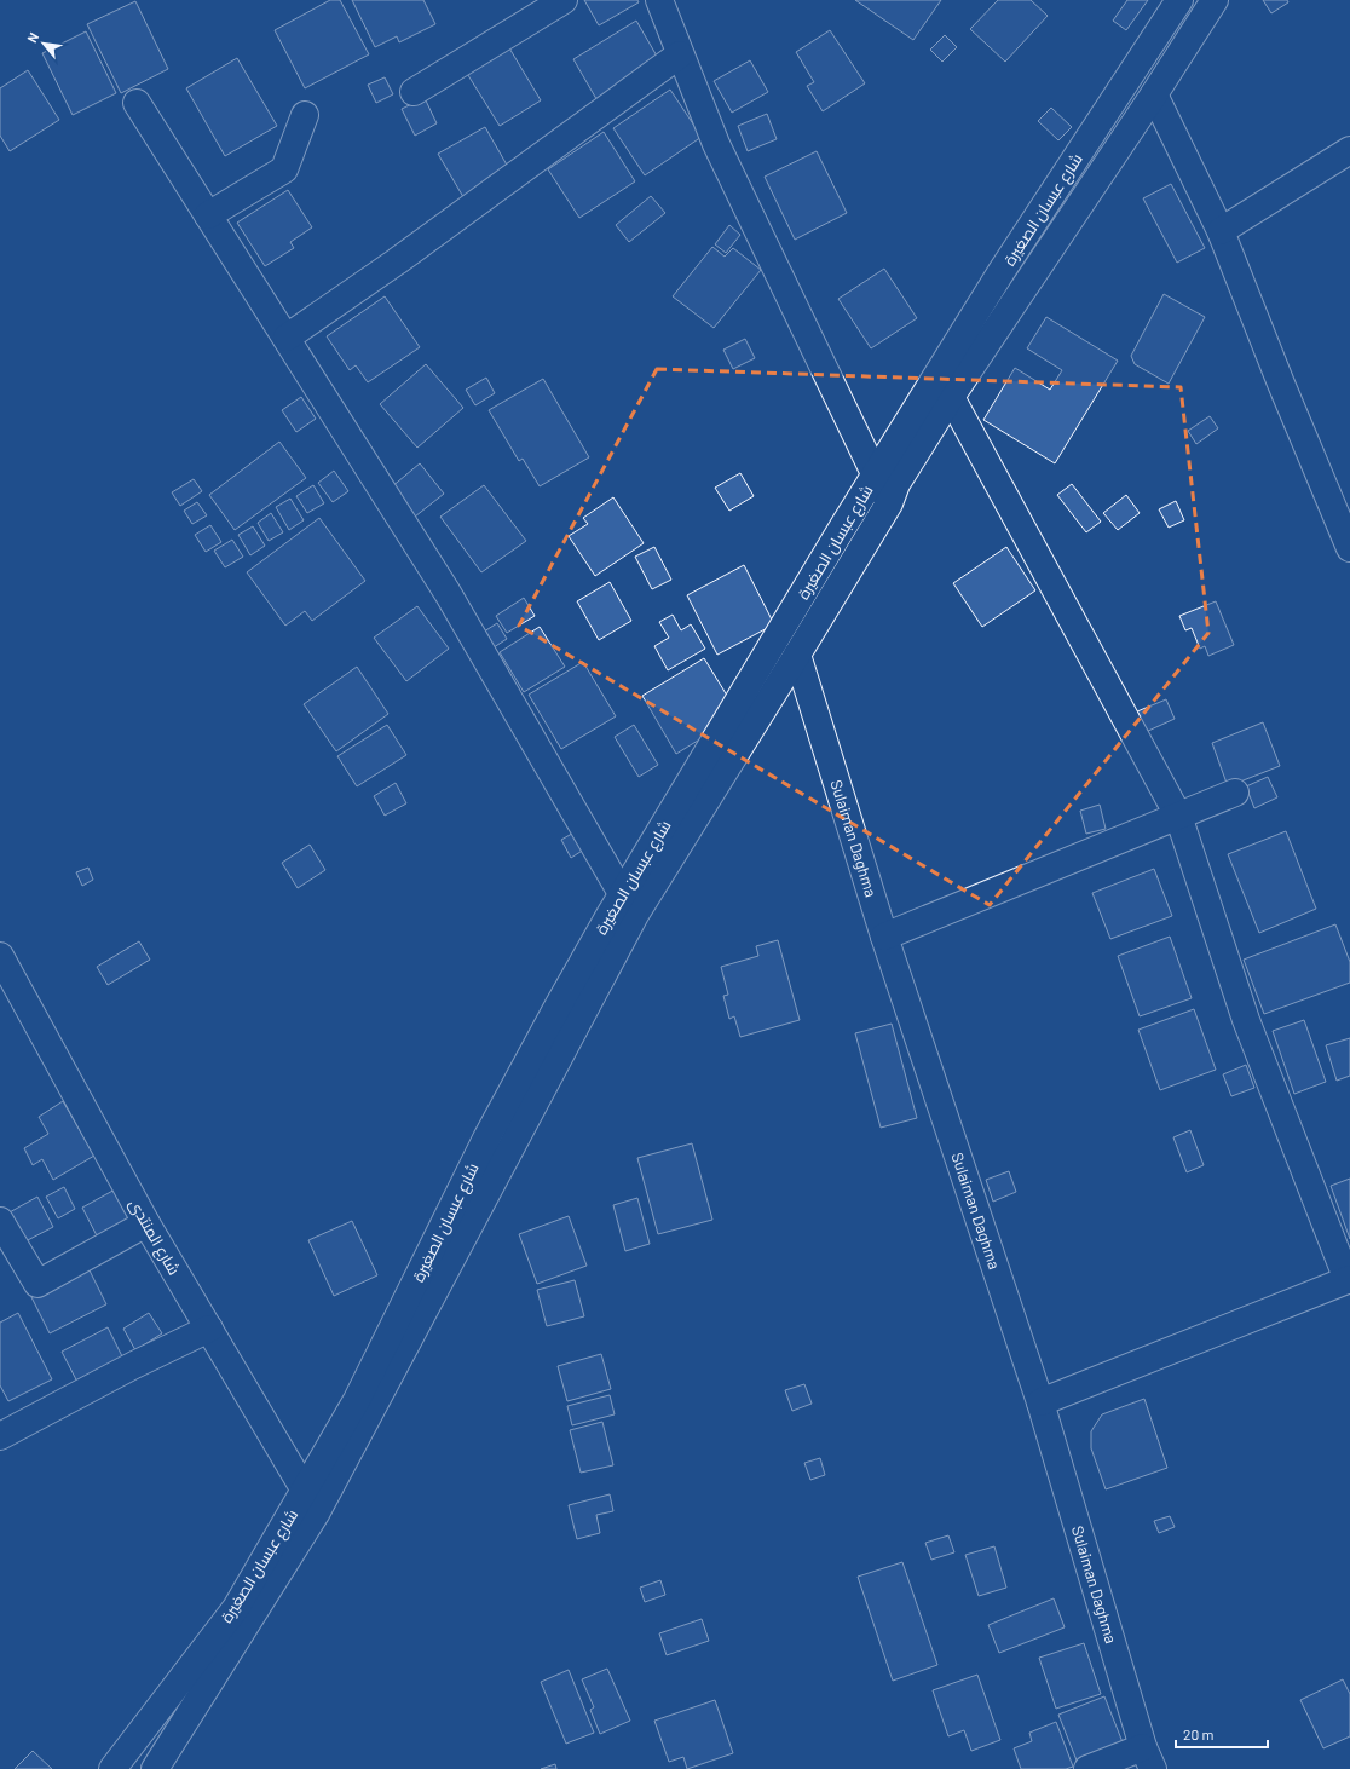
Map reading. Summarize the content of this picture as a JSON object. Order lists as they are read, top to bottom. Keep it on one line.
{"streets":{"street":["شارع عبسان الصغيرة","Sulaiman Daghma","شارع المنتدى"]},"crossings":[["شارع عبسان الصغيرة","Sulaiman Daghma"],["شارع عبسان الصغيرة","شارع المنتدى"]],"scale_bar":"20 m","north":"top left"}
